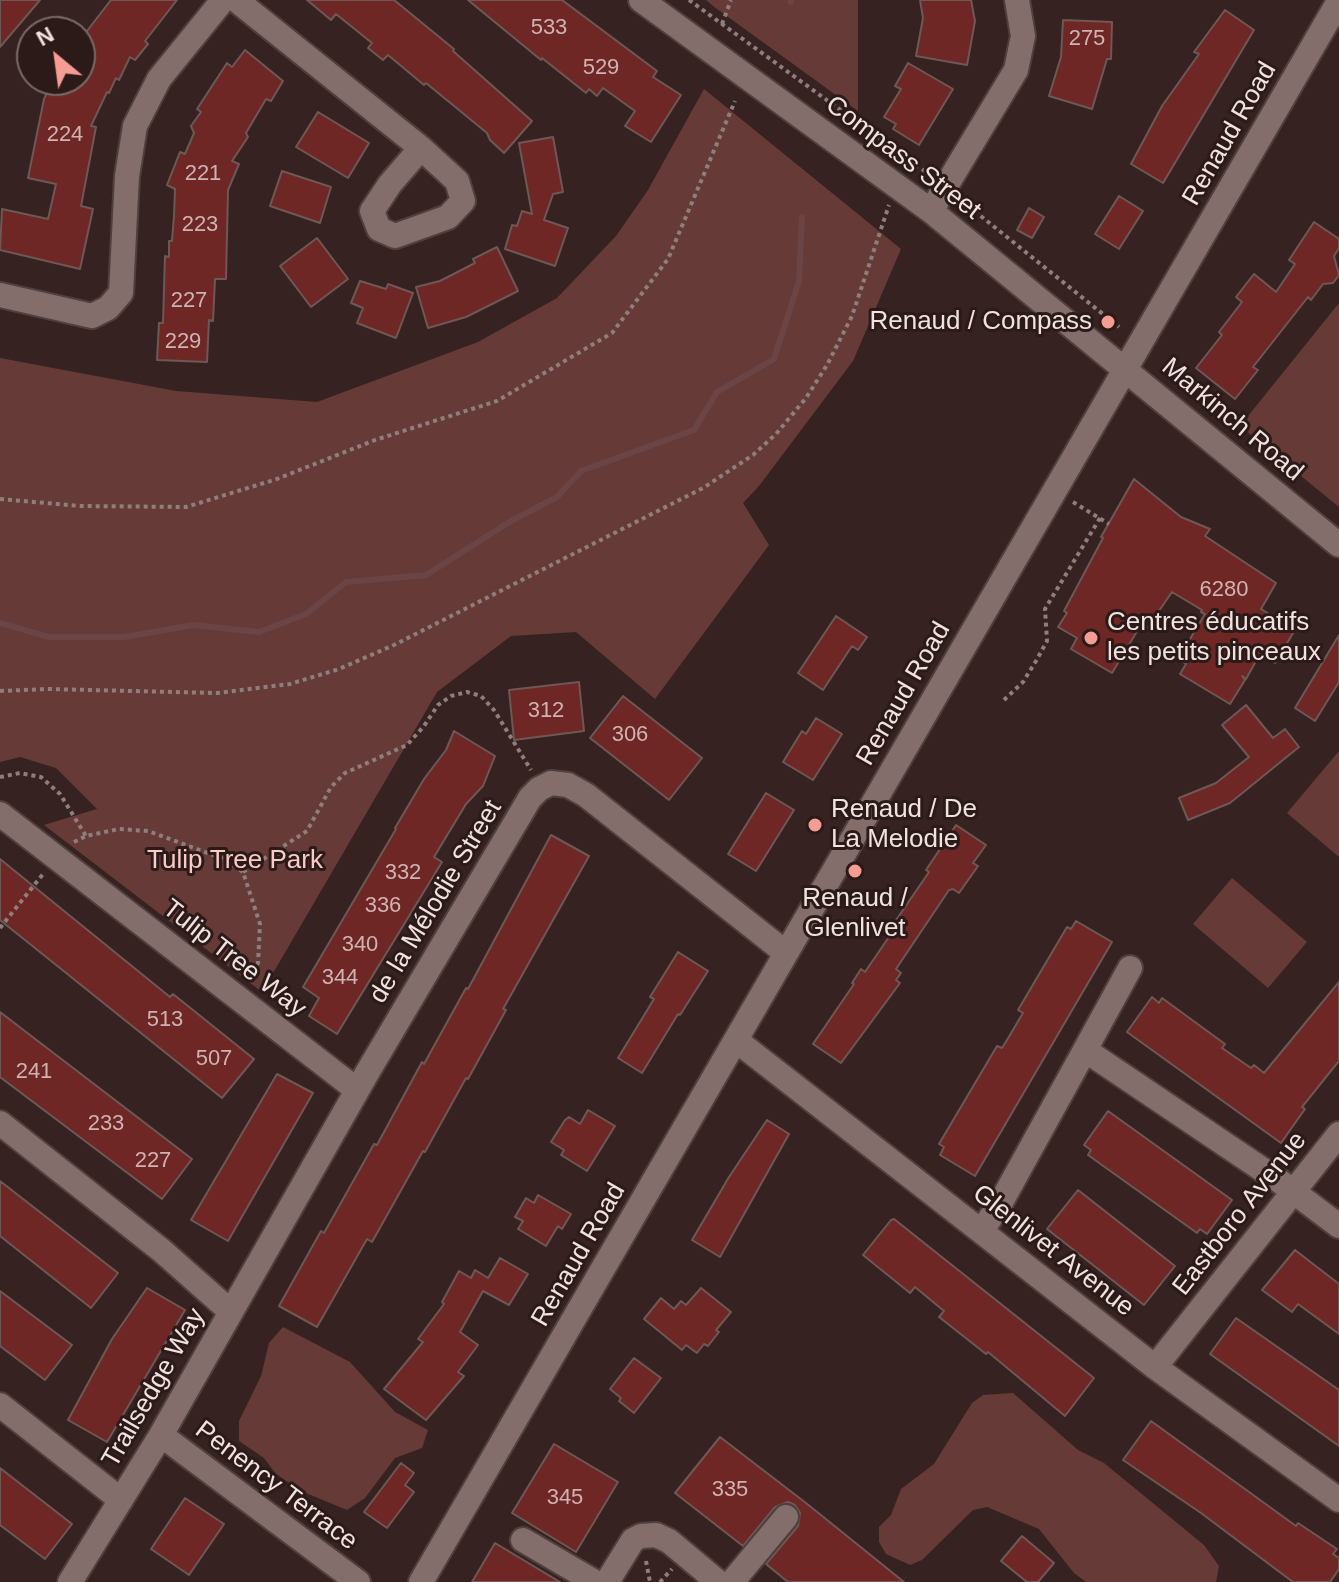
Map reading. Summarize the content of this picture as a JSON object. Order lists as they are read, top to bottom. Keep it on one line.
{"streets":{"street":["Renaud Road","Compass Street","Markinch Road","de la Mélodie Street","Tulip Tree Way","Eastboro Avenue","Glenlivet Avenue","Trailsedge Way","Penency Terrace"]},"crossings":[["Renaud Road","Compass Street"],["Renaud Road","Markinch Road"],["Renaud Road","de la Mélodie Street"],["Renaud Road","Glenlivet Avenue"],["Compass Street","Markinch Road"],["de la Mélodie Street","Tulip Tree Way"],["de la Mélodie Street","Trailsedge Way"],["Eastboro Avenue","Glenlivet Avenue"],["Trailsedge Way","Penency Terrace"]],"parks":["Tulip Tree Park"],"places":["Renaud / Compass","Centres éducatifs les petits pinceaux","Renaud / De La Melodie","Renaud / Glenlivet"],"house_numbers":["533","275","529","224","221","223","227","229","6280","312","306","332","336","340","344","513","507","241","233","227","335","345"],"north":"top left"}
